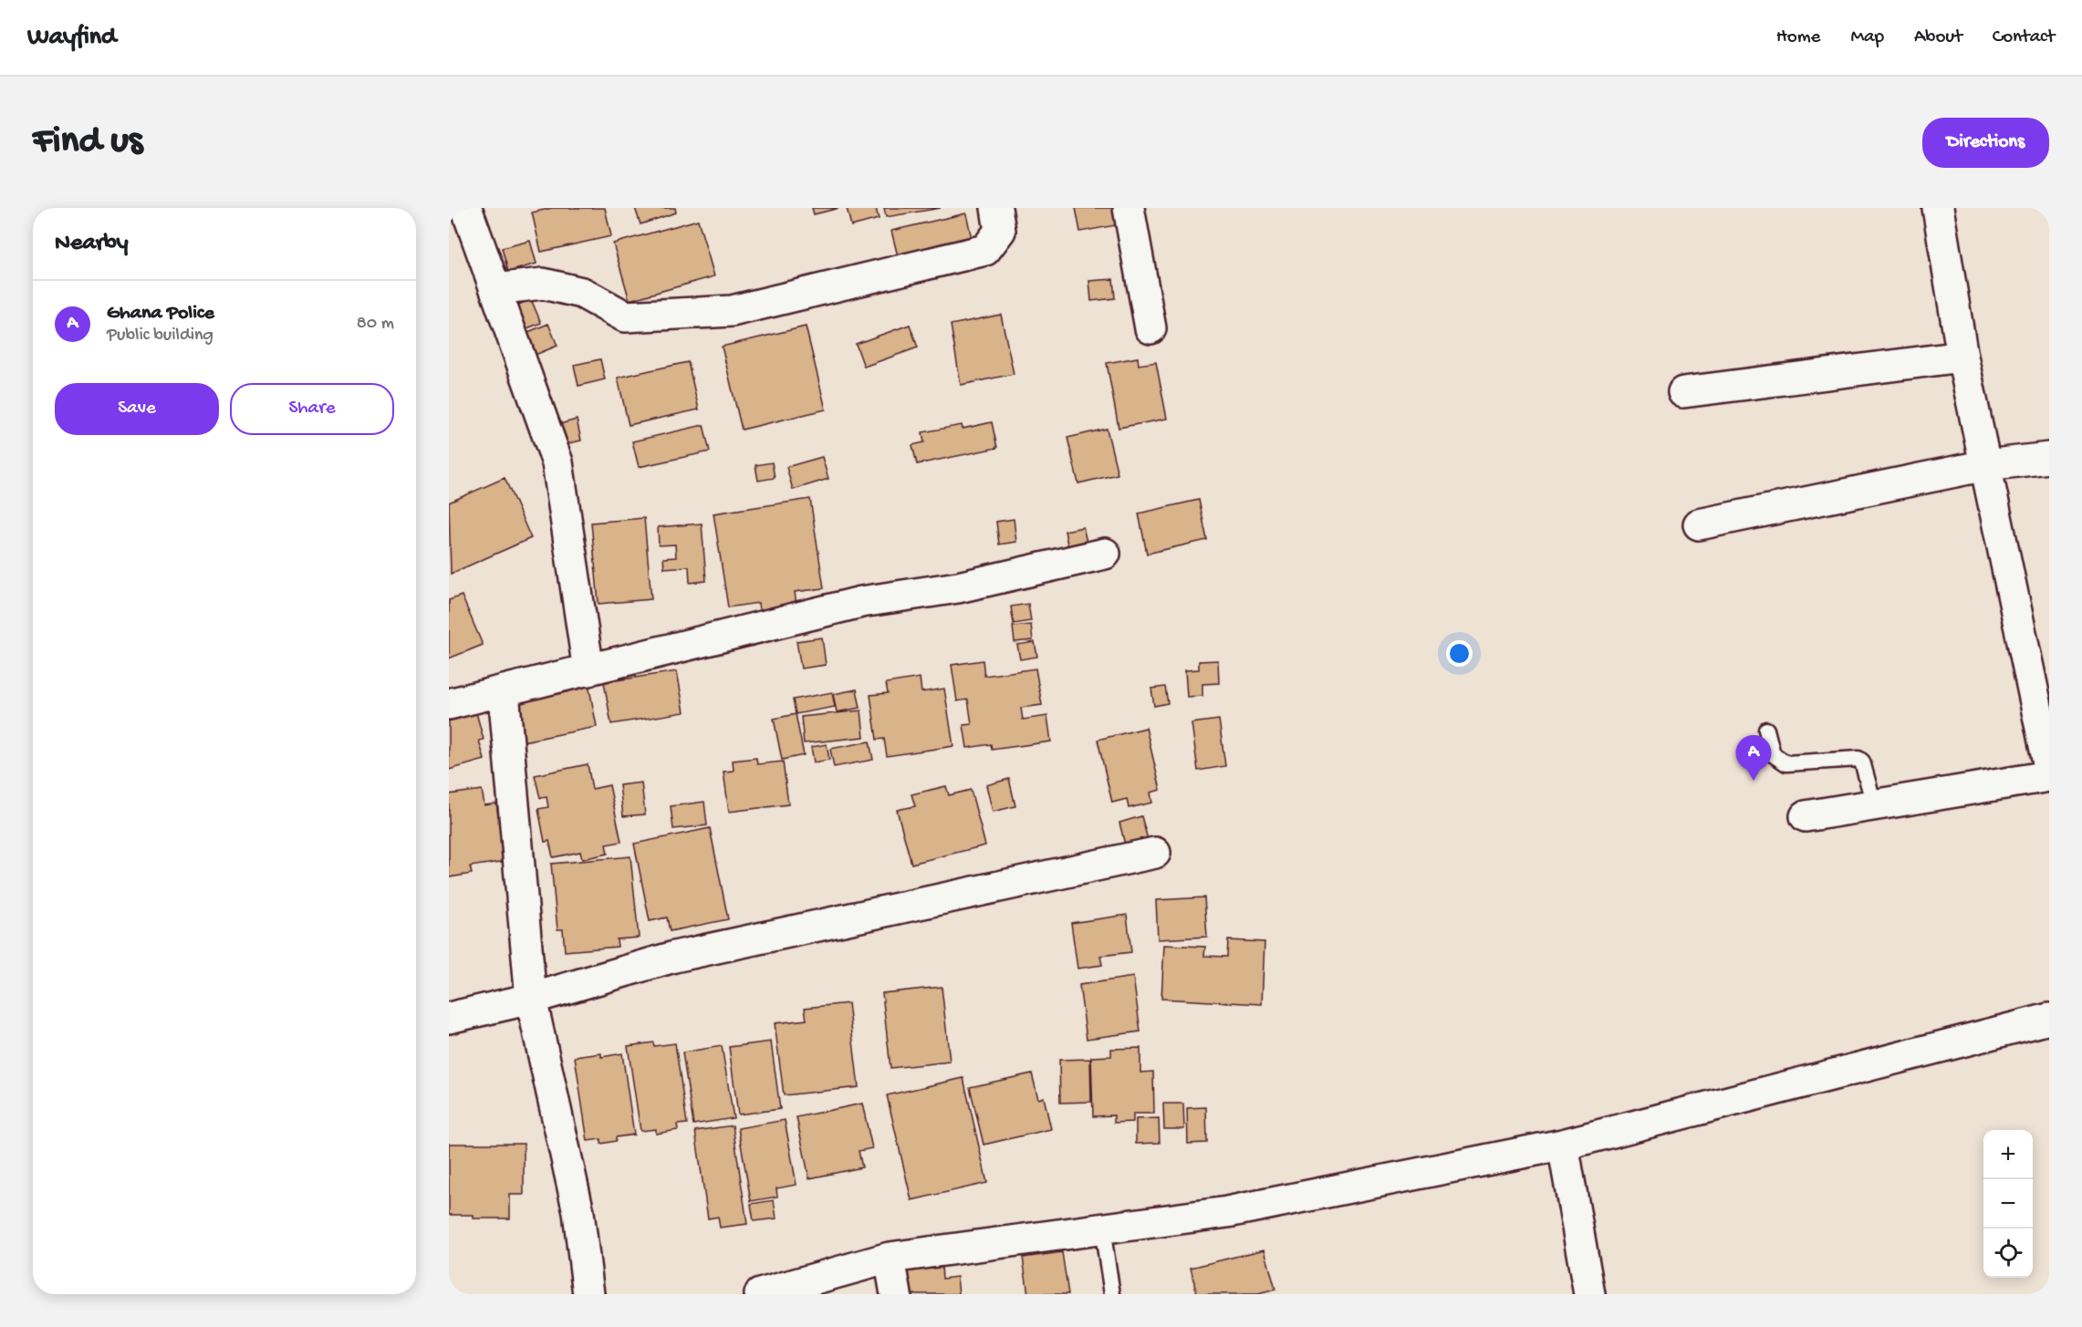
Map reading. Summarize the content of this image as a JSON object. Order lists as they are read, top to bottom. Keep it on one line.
{"page":{"header":"Wayfind","nav":["Home","Map","About","Contact"],"buttons":["Directions",["Save","Share"]],"title":"Find us","heading":"Nearby","list":[{"mark":"A","name":"Ghana Police","note":"Public building","value":"80 m"}],"pins":"A","map_buttons":["+","−"]}}
